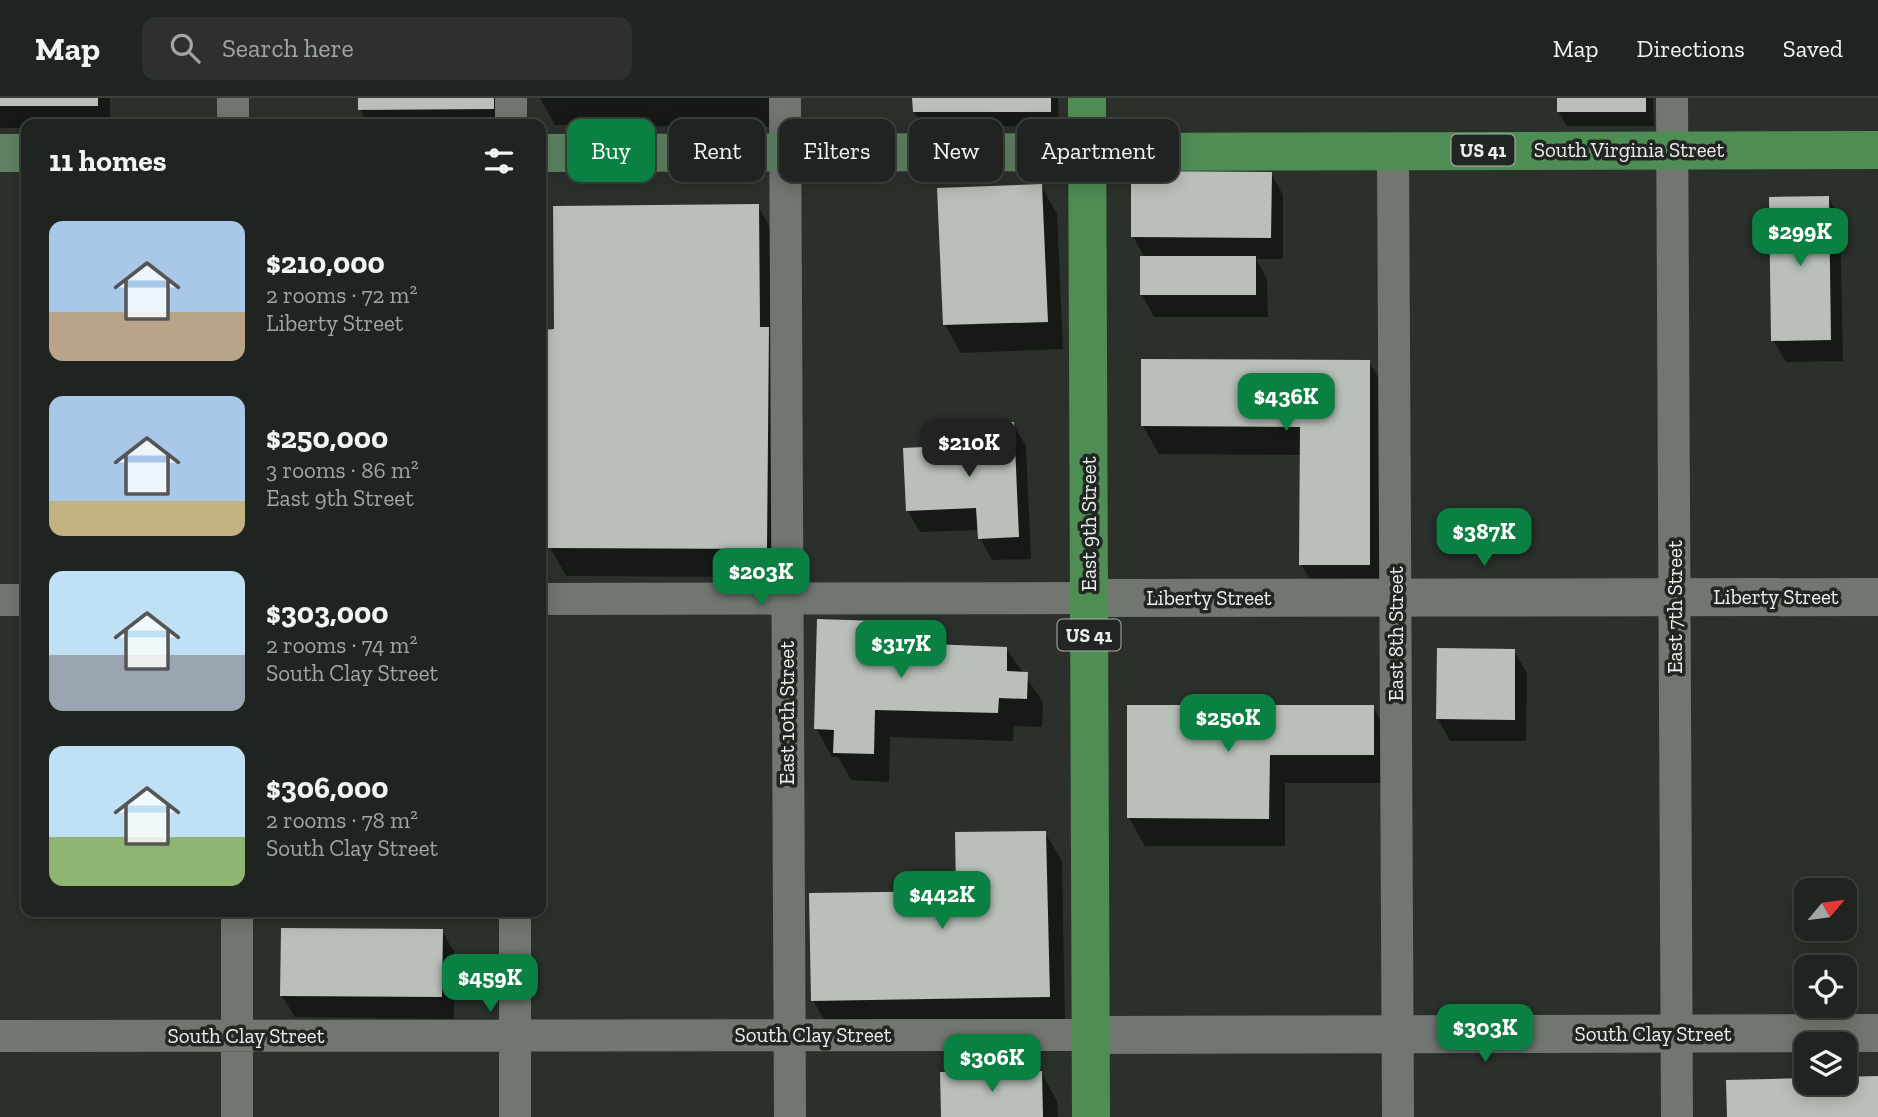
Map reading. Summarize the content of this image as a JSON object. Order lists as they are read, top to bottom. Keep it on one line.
{"streets":{"main road":["US 41","South Virginia Street","East 9th Street"],"street":["Liberty Street","East 7th Street","East 8th Street","East 10th Street","South Clay Street"]},"crossings":[["South Virginia Street","East 7th Street"],["South Virginia Street","East 8th Street"],["East 9th Street","Liberty Street"],["East 9th Street","South Clay Street"],["Liberty Street","East 7th Street"],["Liberty Street","East 8th Street"],["Liberty Street","East 10th Street"],["East 7th Street","South Clay Street"],["East 8th Street","South Clay Street"],["East 10th Street","South Clay Street"]],"north":"top right","page":{"header":"Map","search":"Search here","nav":["Map","Directions","Saved"],"chip":["Buy","Rent","Filters","New","Apartment"],"heading":"11 homes","list":[{"name":"$210,000","note":"2 rooms · 72 m² · Liberty Street"},{"name":"$250,000","note":"3 rooms · 86 m² · East 9th Street"},{"name":"$303,000","note":"2 rooms · 74 m² · South Clay Street"},{"name":"$306,000","note":"2 rooms · 78 m² · South Clay Street"}],"price":["$299K","$436K","$210K","$387K","$203K","$317K","$250K","$442K","$459K","$303K","$306K"]}}
